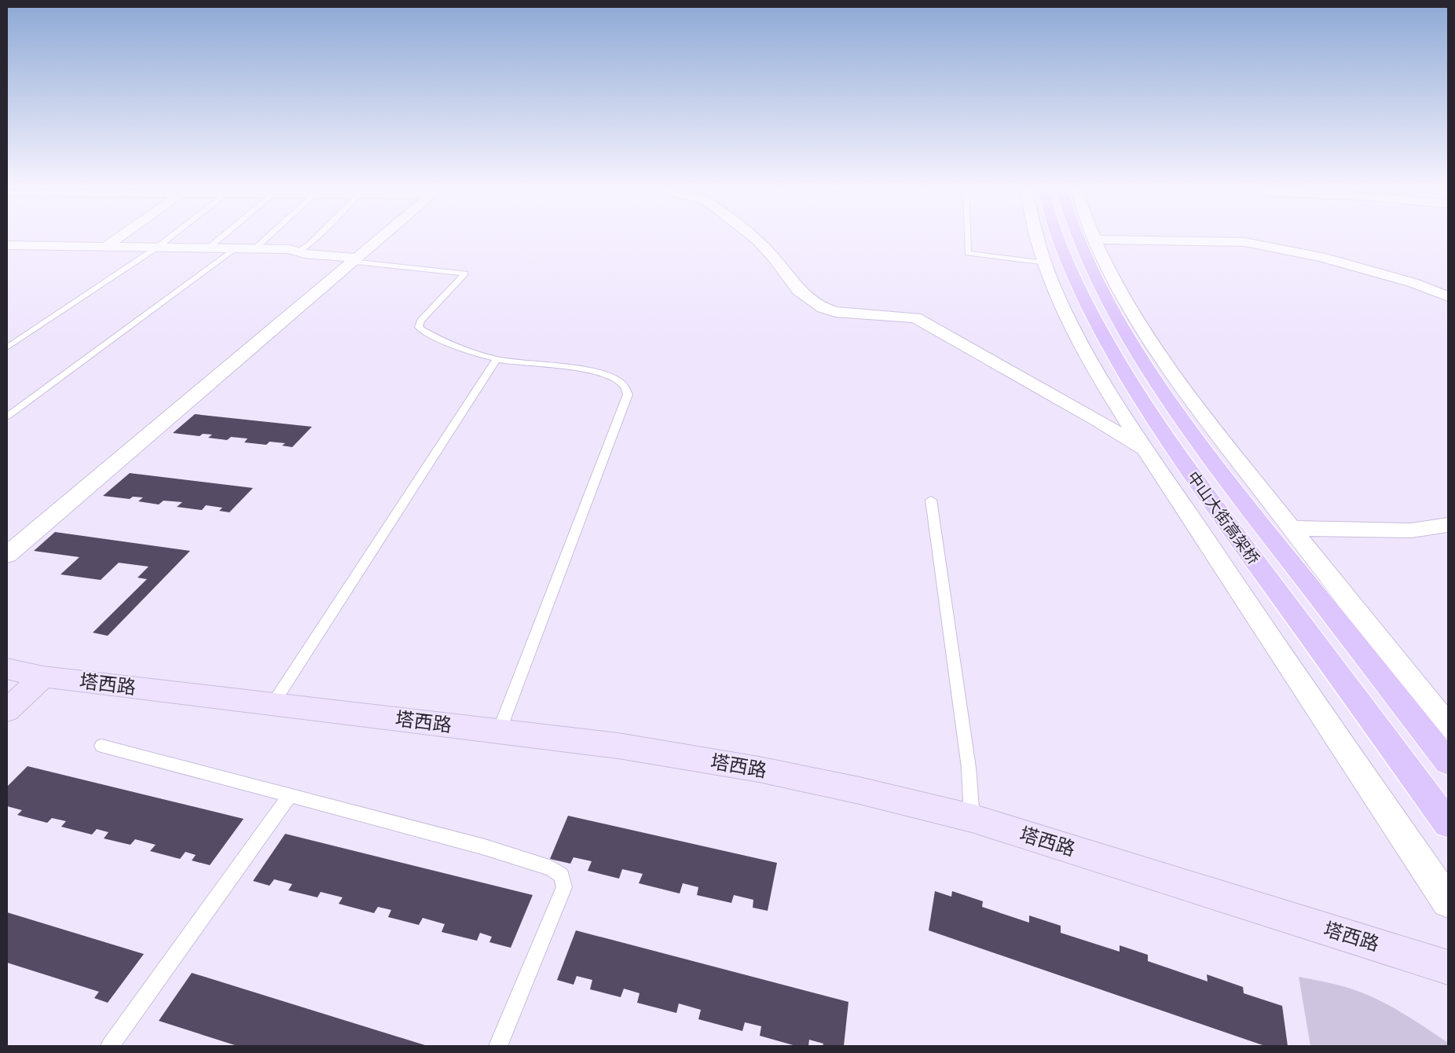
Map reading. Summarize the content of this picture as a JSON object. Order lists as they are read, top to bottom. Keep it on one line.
{"streets":{"main road":["中山大街高架桥"],"street":["塔西路"]}}
